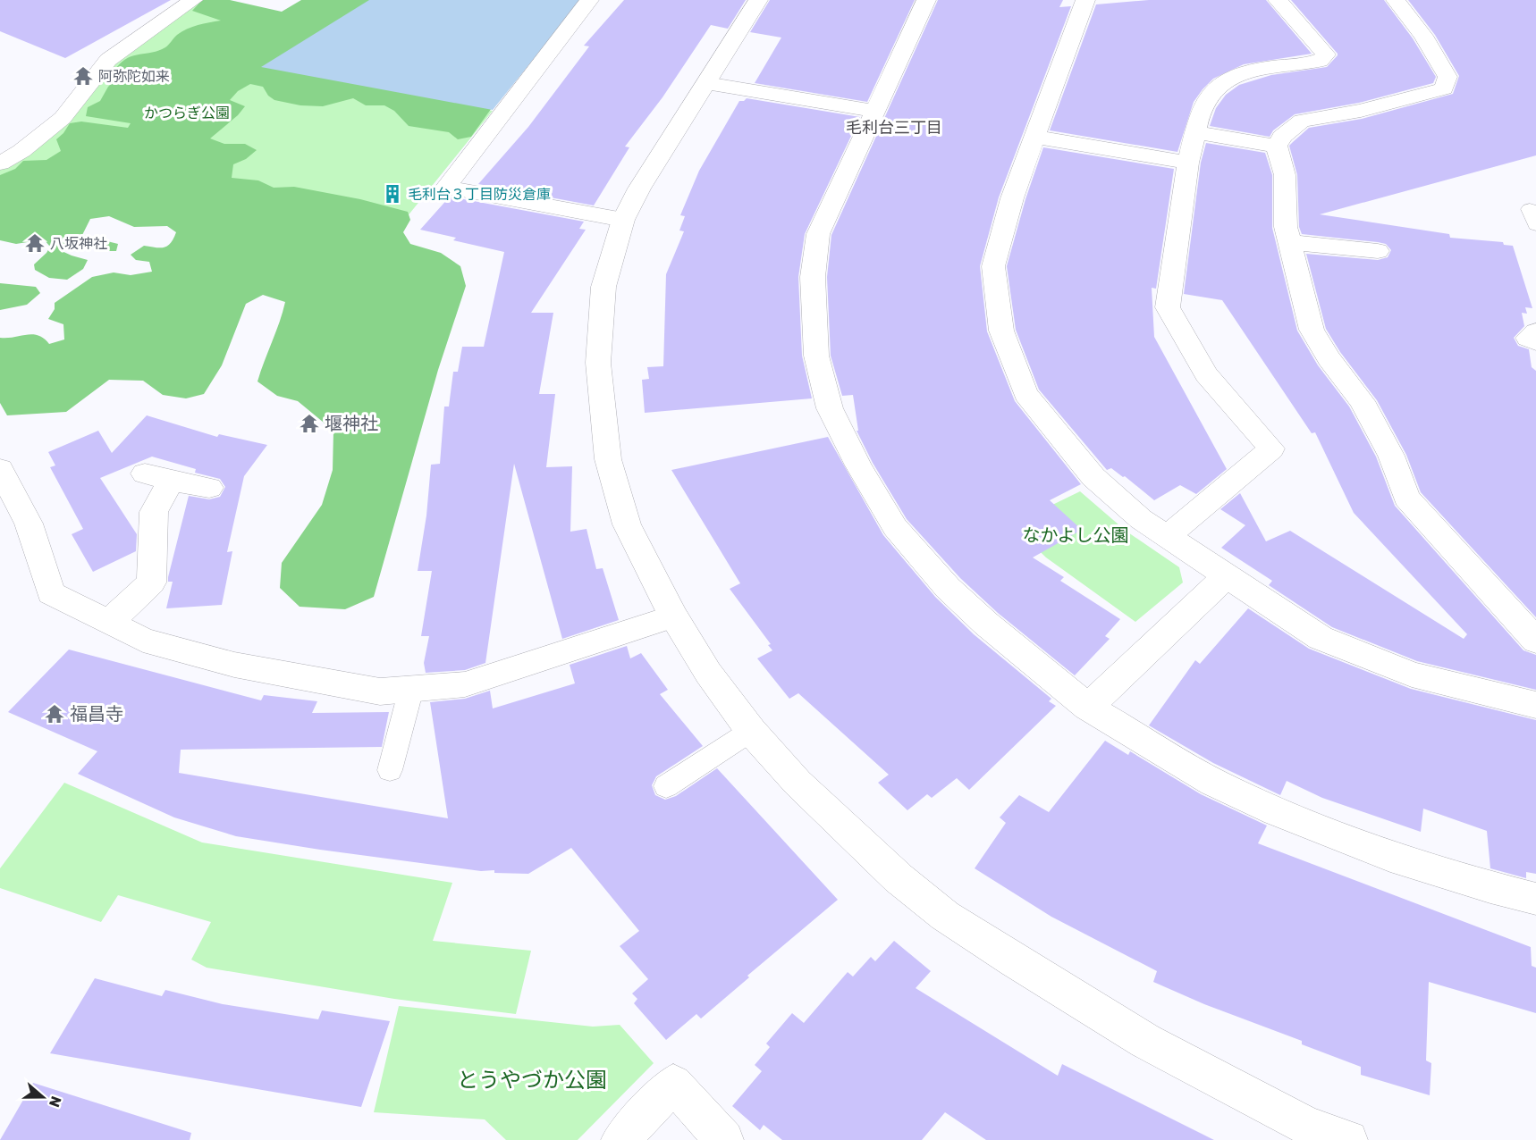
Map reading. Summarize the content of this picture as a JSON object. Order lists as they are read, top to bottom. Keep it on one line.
{"districts":["毛利台三丁目"],"parks":["かつらぎ公園","なかよし公園","とうやづか公園"],"places":{"temple":["阿弥陀如来","八坂神社","堰神社","福昌寺"],"building":["毛利台３丁目防災倉庫"]},"north":"right"}
